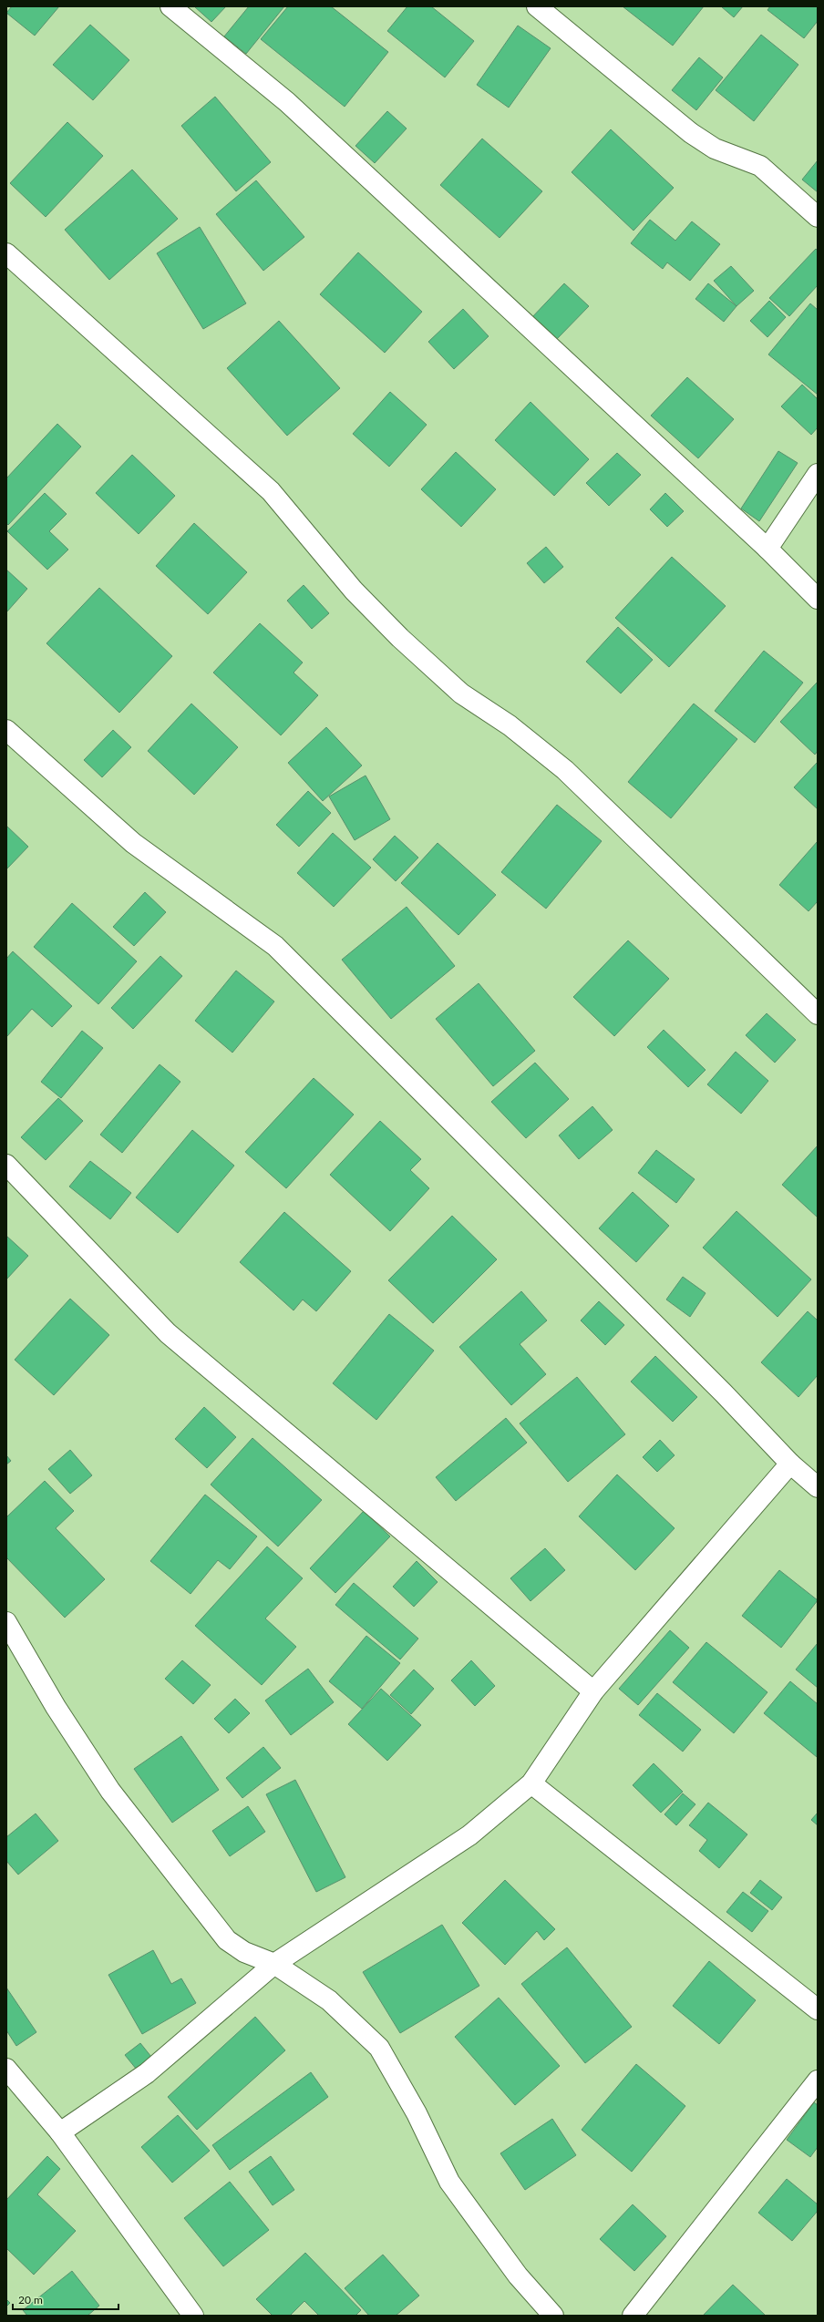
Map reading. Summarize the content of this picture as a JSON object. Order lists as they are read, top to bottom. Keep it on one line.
{"scale_bar":"20 m"}
